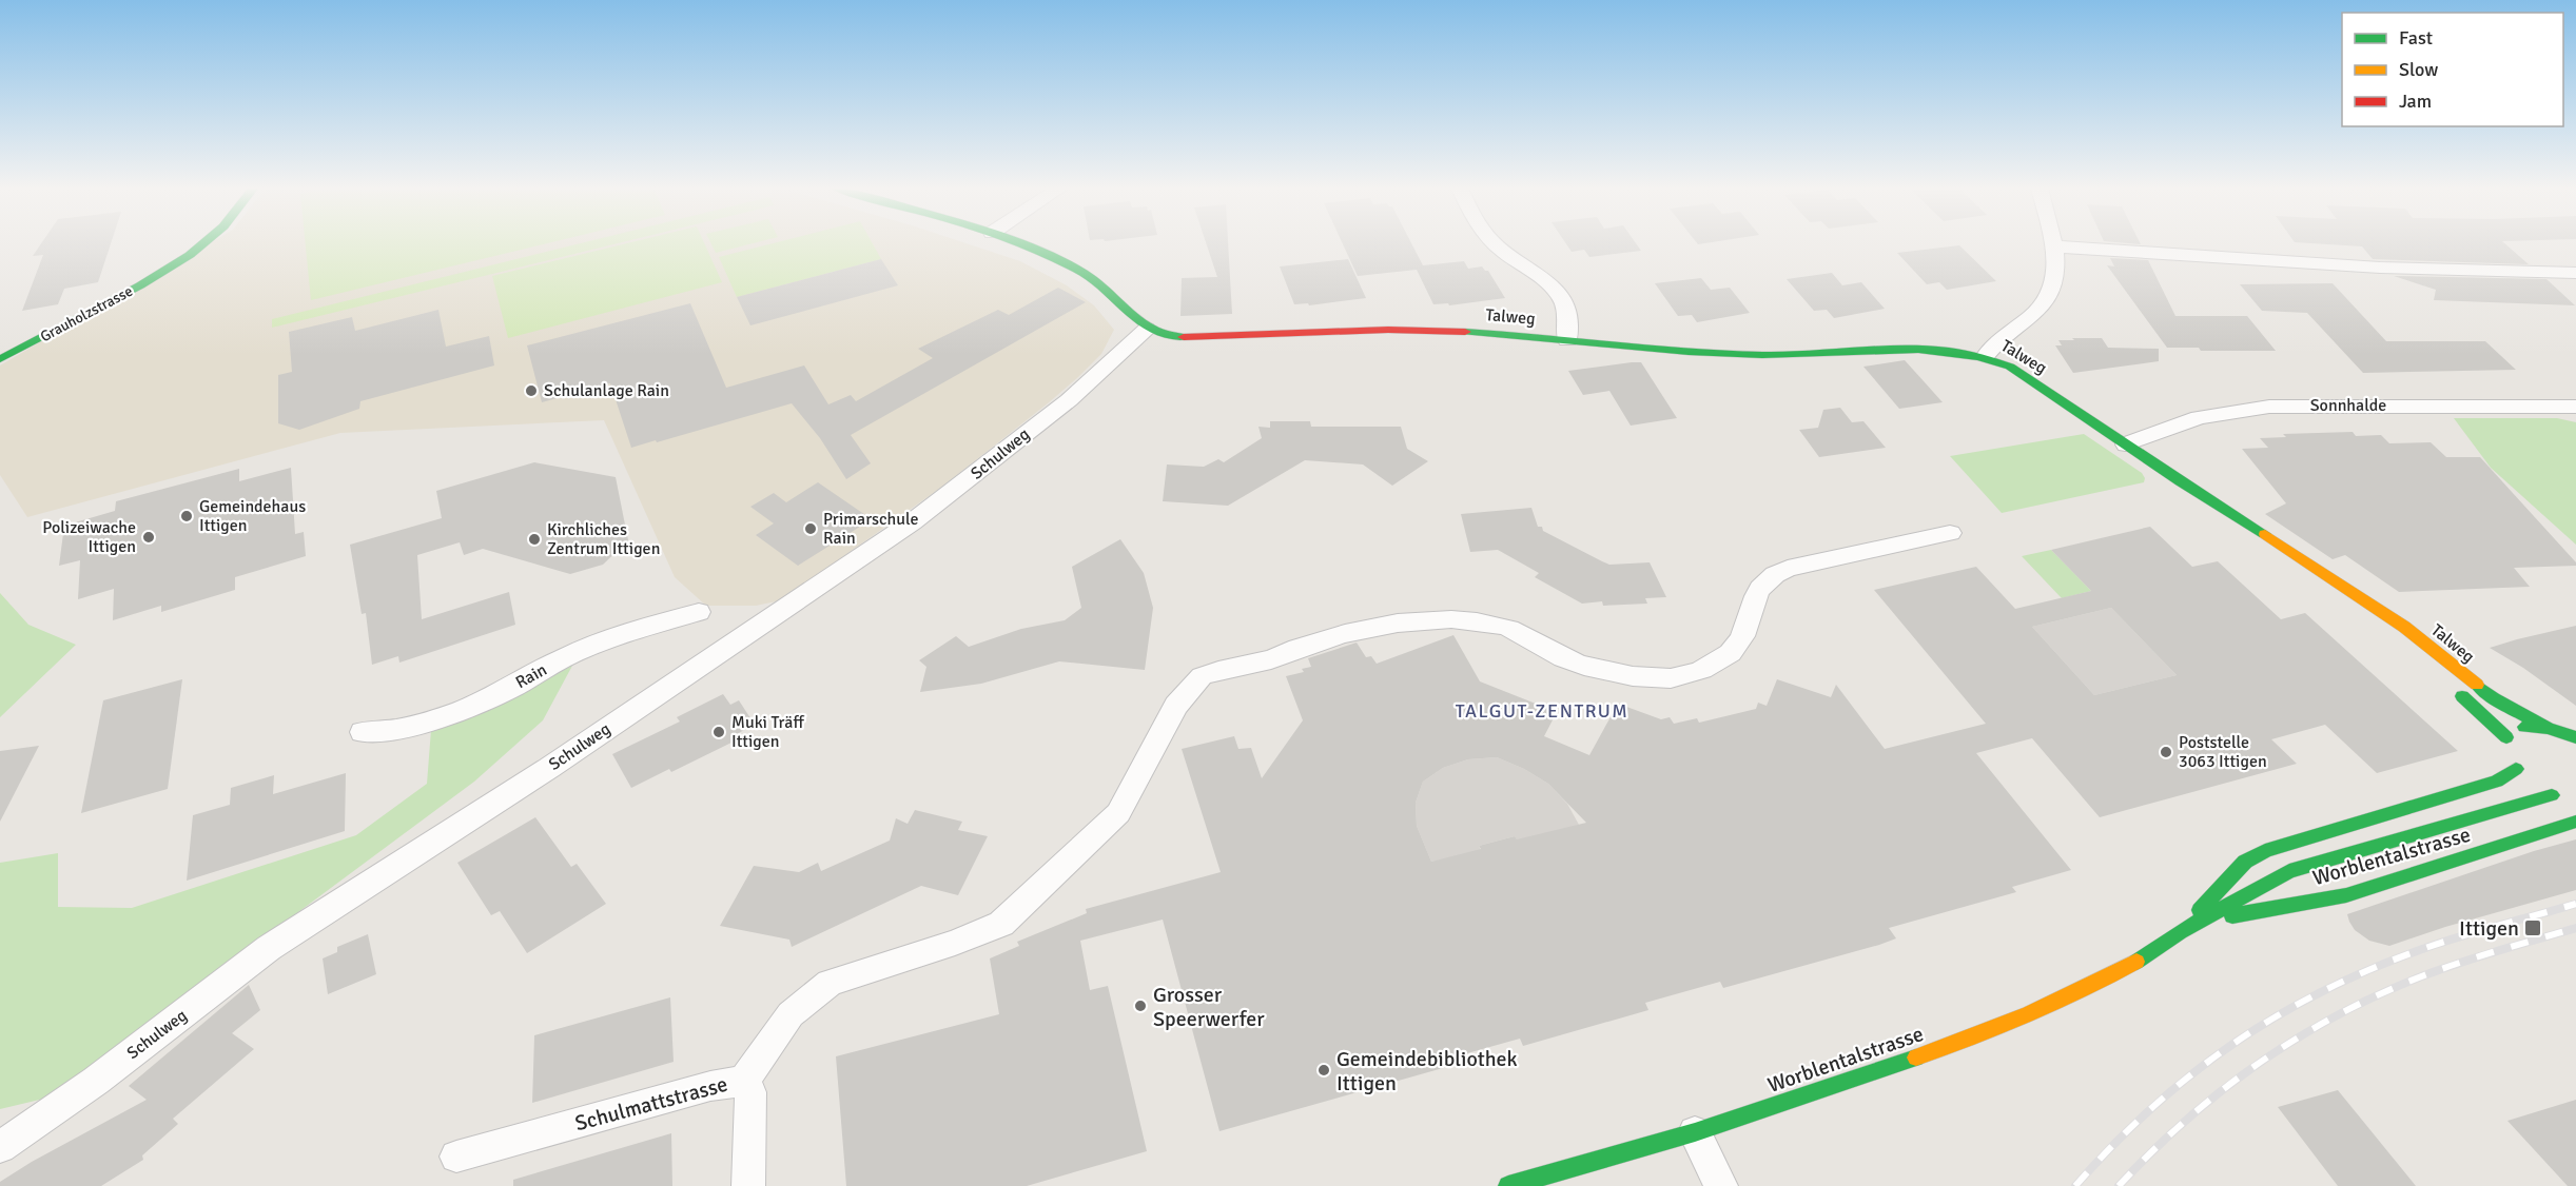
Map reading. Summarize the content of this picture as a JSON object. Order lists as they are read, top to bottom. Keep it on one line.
{"streets":{"street":["Grauholzstrasse","Talweg","Sonnhalde","Schulweg","Rain","Worblentalstrasse","Schulmattstrasse"]},"crossings":[["Talweg","Sonnhalde"],["Talweg","Schulweg"],["Talweg","Worblentalstrasse"]],"districts":["TALGUT-ZENTRUM"],"places":{"other":["Schulanlage Rain","Gemeindehaus Ittigen","Primarschule Rain","Polizeiwache Ittigen","Kirchliches Zentrum Ittigen","Muki Träff Ittigen","Poststelle 3063 Ittigen","Grosser Speerwerfer","Gemeindebibliothek Ittigen"],"transit":["Ittigen"]},"legend":["Fast","Slow","Jam"]}
